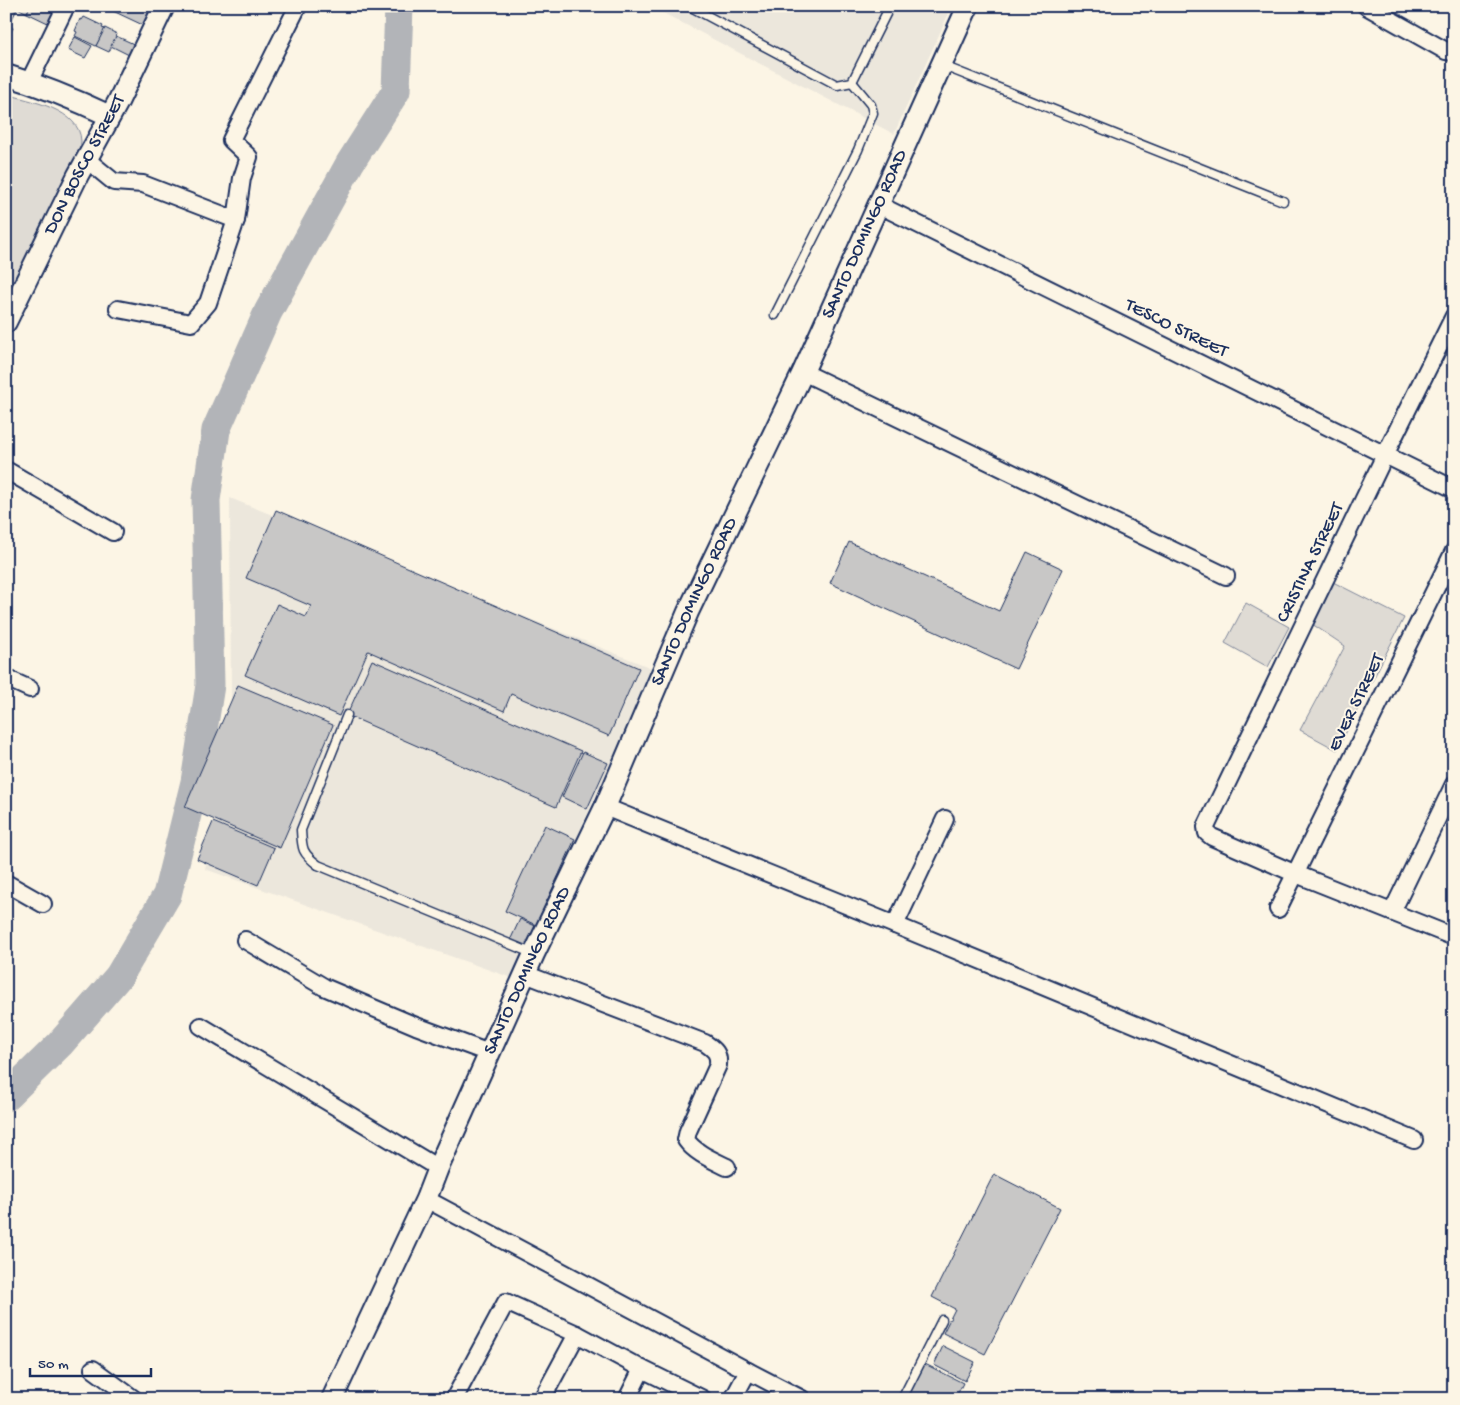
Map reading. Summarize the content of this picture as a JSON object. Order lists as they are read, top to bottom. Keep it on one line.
{"streets":{"street":["DON BOSCO STREET","SANTO DOMINGO ROAD","TESCO STREET","CRISTINA STREET","EVER STREET"]},"crossings":[["SANTO DOMINGO ROAD","TESCO STREET"],["TESCO STREET","CRISTINA STREET"],["CRISTINA STREET","EVER STREET"]],"scale_bar":"50 m"}
